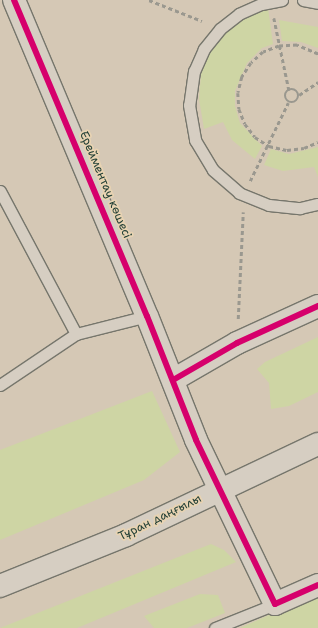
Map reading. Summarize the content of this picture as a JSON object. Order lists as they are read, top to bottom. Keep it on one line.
{"streets":{"street":["Ерейментау көшесі","Тұран даңғылы"]},"crossings":[["Ерейментау көшесі","Тұран даңғылы"]]}
